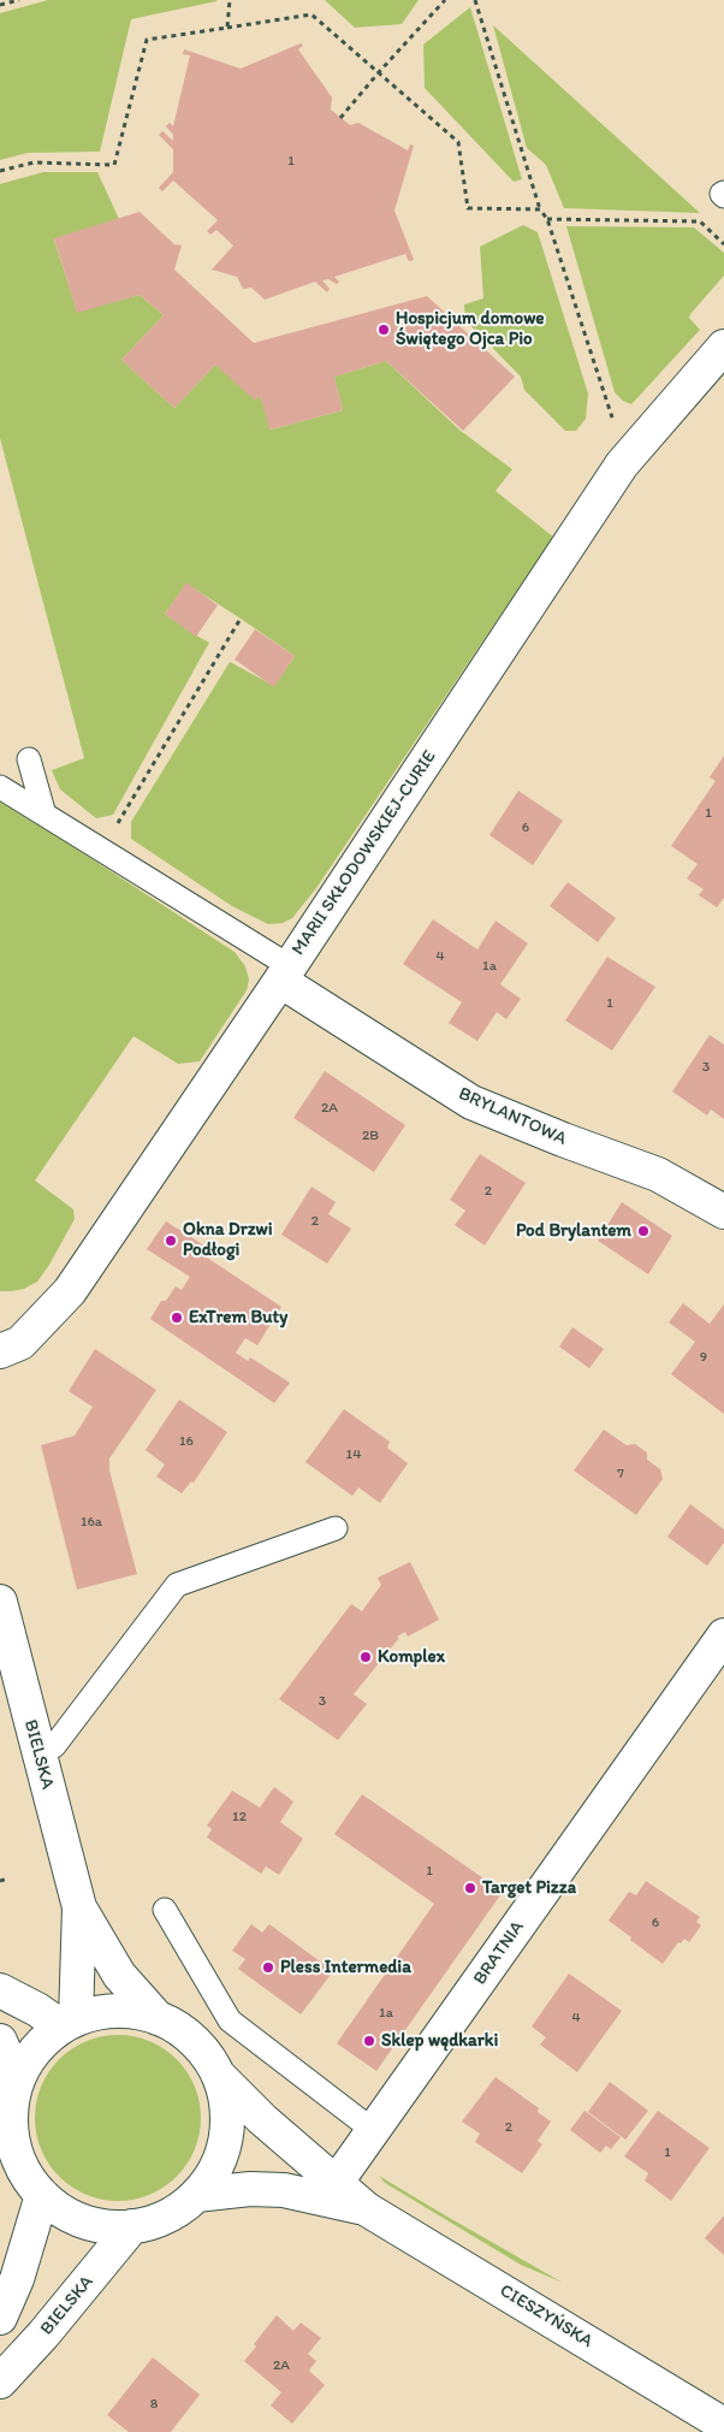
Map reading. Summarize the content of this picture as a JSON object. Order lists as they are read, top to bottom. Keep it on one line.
{"streets":{"street":["MARII SKŁODOWSKIEJ-CURIE","BRYLANTOWA","BIELSKA","BRATNIA","CIESZYŃSKA"]},"crossings":[["MARII SKŁODOWSKIEJ-CURIE","BRYLANTOWA"],["BRATNIA","CIESZYŃSKA"]],"places":["Hospicjum domowe Świętego Ojca Pio","Pod Brylantem","Okna Drzwi Podłogi","ExTrem Buty","Komplex","Target Pizza","Pless Intermedia","Sklep wędkarki"],"house_numbers":["1","1","6","4","1a","1","3","2A","2B","2","2","9","16","14","7","16a","3","12","1","6","1a","4","2","1","2A","8"]}
